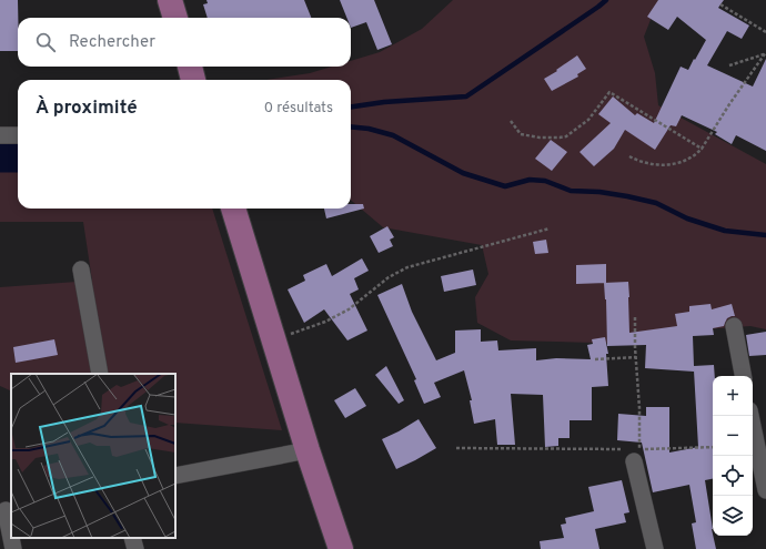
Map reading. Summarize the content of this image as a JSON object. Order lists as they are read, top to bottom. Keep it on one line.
{"page":{"search":"Rechercher","heading":["À proximité","0 résultats"],"map_buttons":["+","−"]}}
